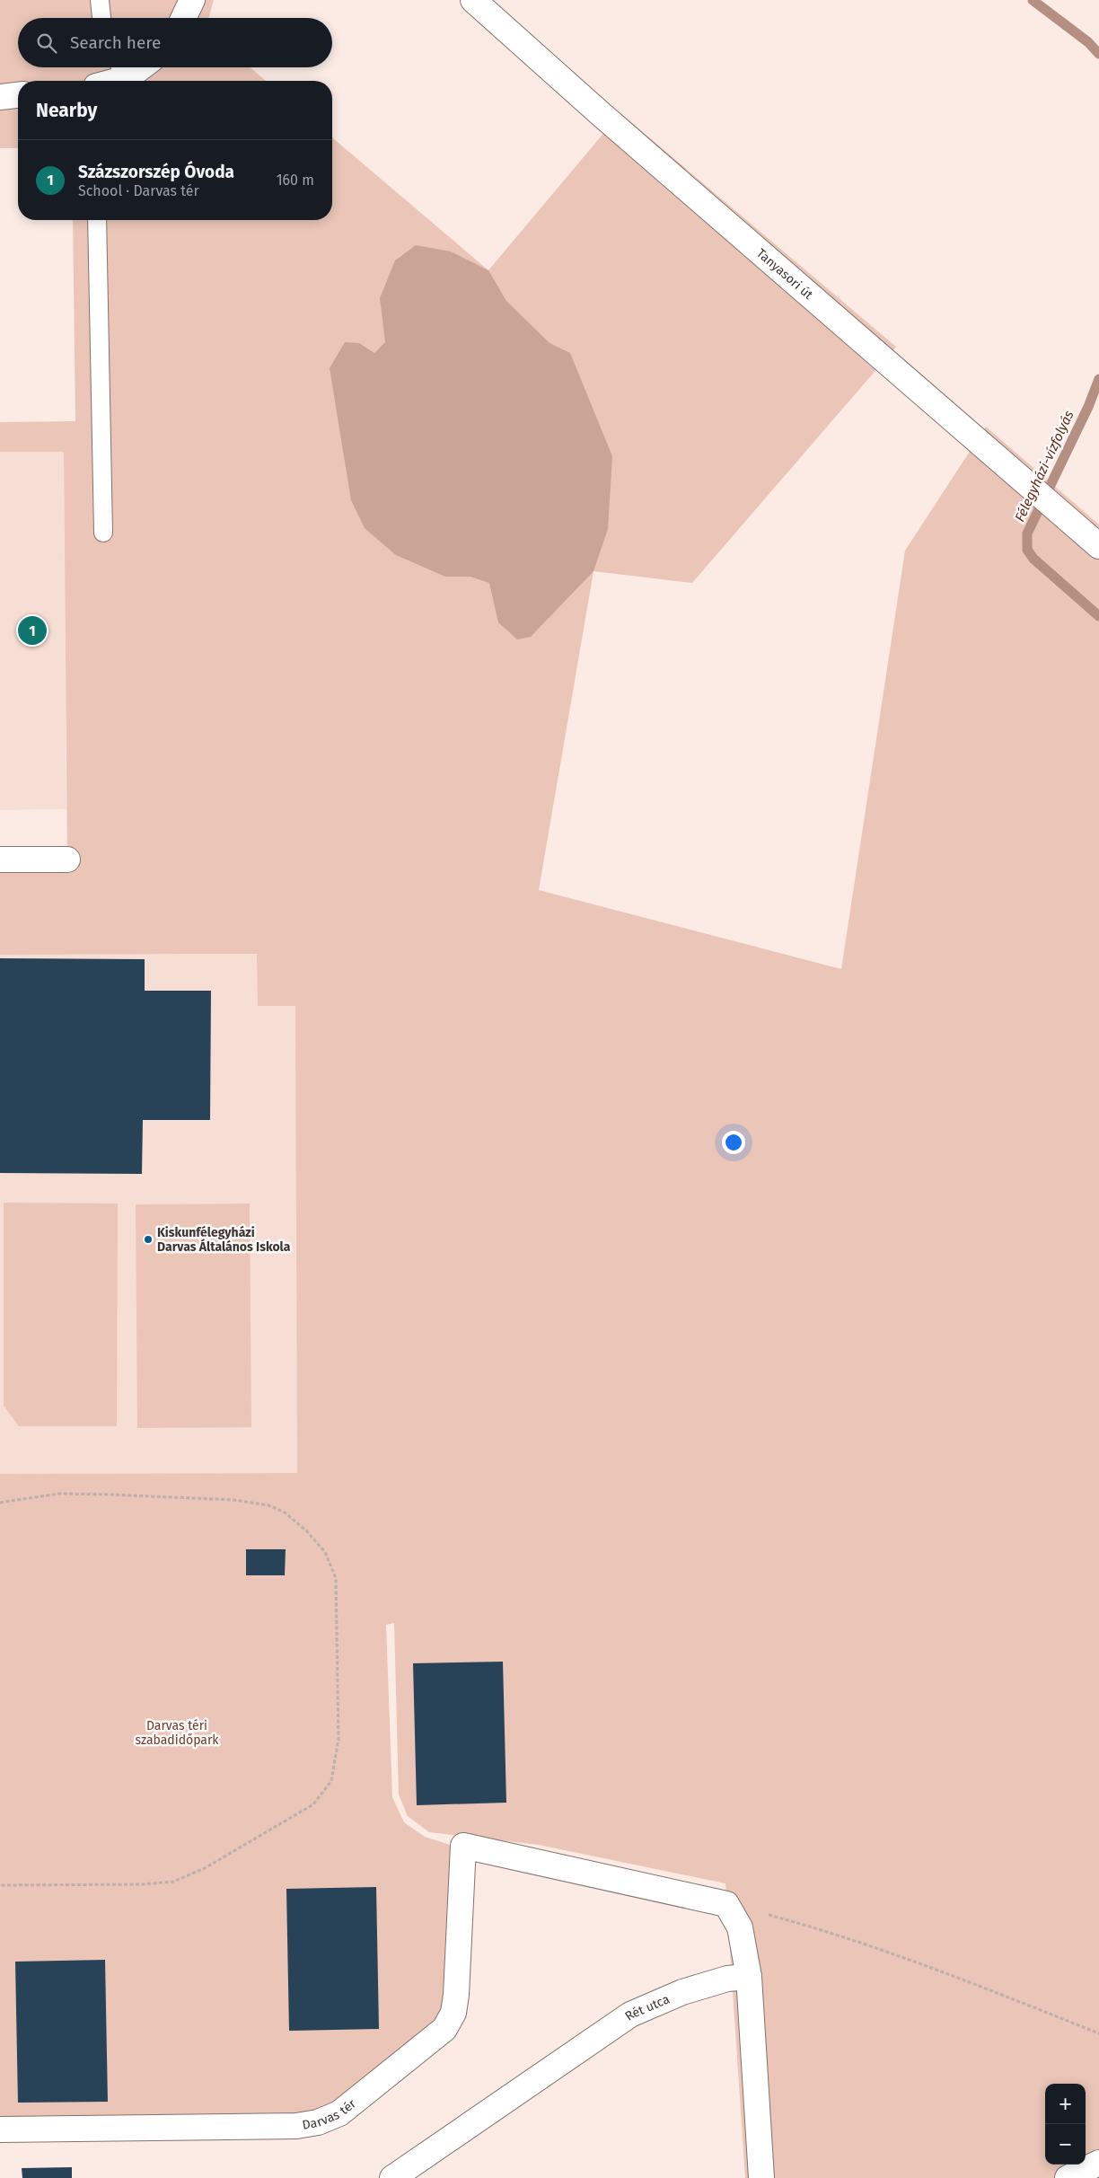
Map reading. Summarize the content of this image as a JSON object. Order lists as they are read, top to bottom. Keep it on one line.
{"streets":{"street":["Tanyasori út","Rét utca","Darvas tér"]},"water":["Félegyházi-vízfolyás"],"parks":["Darvas téri szabadidőpark"],"places":["Kiskunfélegyházi Darvas Általános Iskola"],"page":{"search":"Search here","heading":"Nearby","list":[{"mark":"1","name":"Százszorszép Óvoda","note":"School · Darvas tér","value":"160 m"}],"pins":"1","map_buttons":["+","−"]}}
